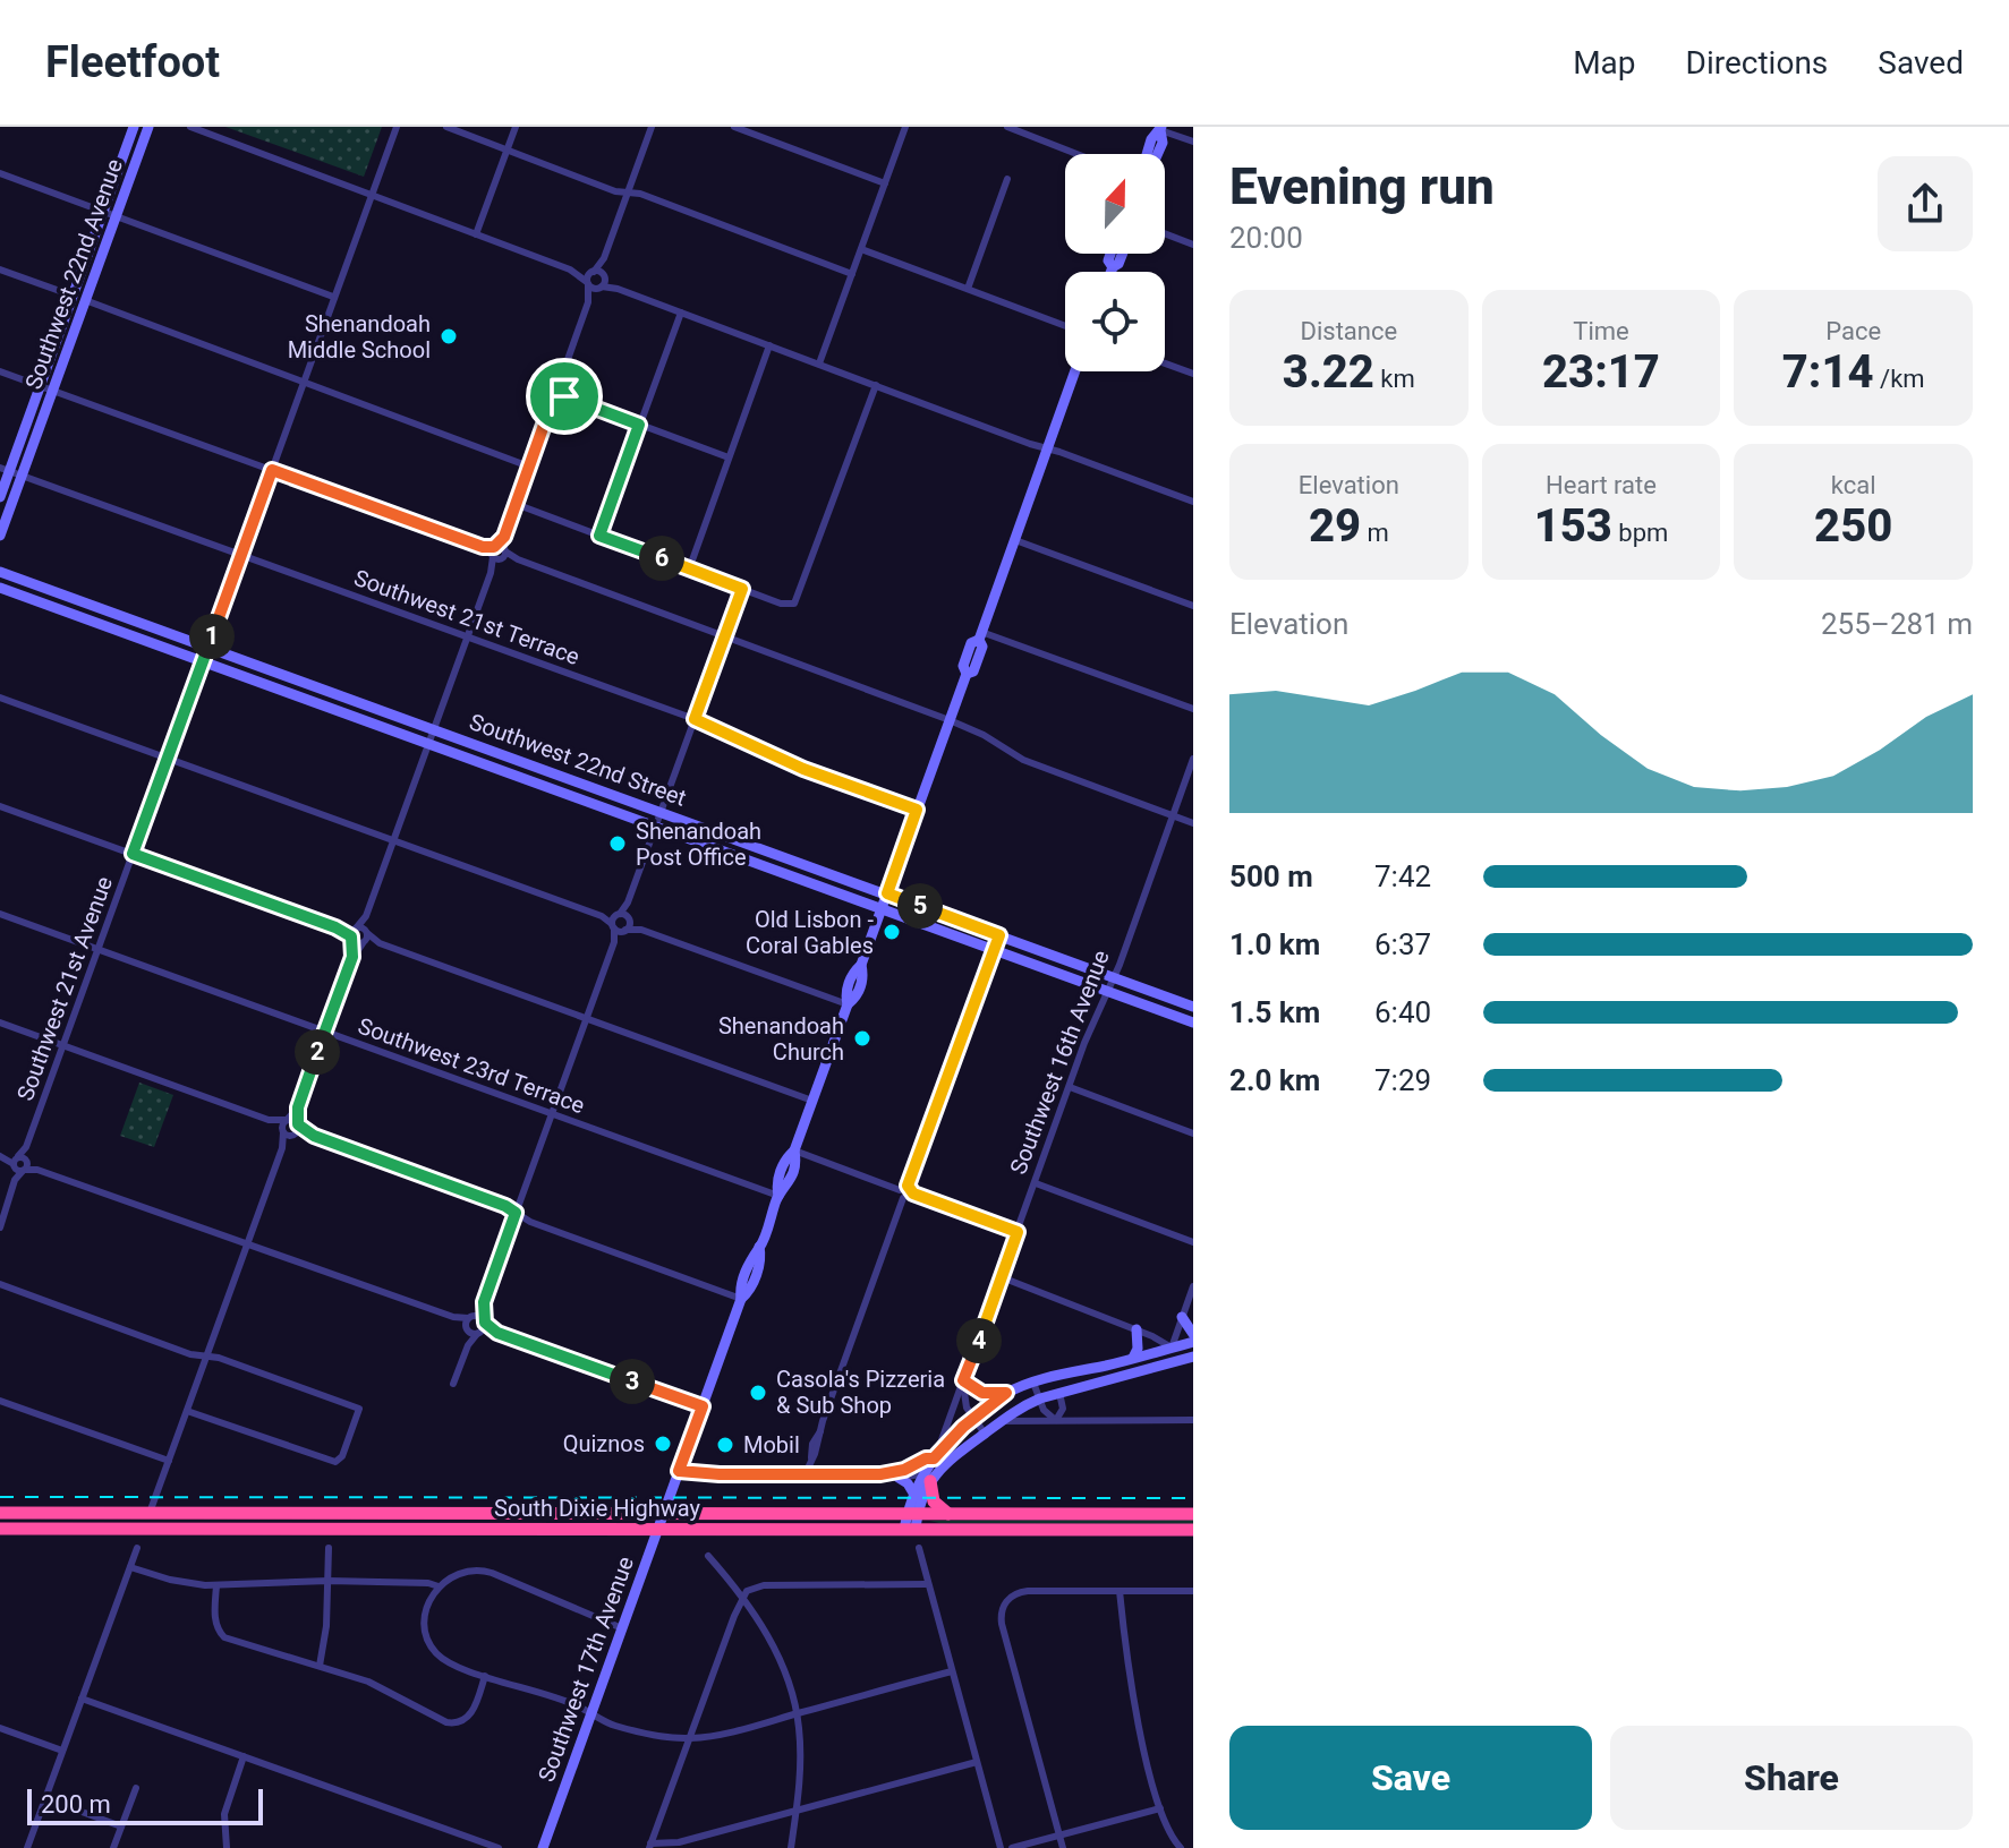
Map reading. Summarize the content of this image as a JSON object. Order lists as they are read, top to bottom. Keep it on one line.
{"streets":{"highway":["South Dixie Highway"],"main road":["Southwest 22nd Avenue","Southwest 22nd Street","Southwest 16th Avenue","Southwest 17th Avenue"],"street":["Southwest 21st Terrace","Southwest 21st Avenue","Southwest 23rd Terrace"]},"crossings":[["Southwest 22nd Avenue","Southwest 21st Terrace"],["Southwest 21st Terrace","Southwest 21st Avenue"],["Southwest 21st Terrace","Southwest 17th Avenue"],["Southwest 22nd Street","Southwest 21st Avenue"],["Southwest 22nd Street","Southwest 16th Avenue"],["Southwest 22nd Street","Southwest 17th Avenue"],["Southwest 21st Avenue","Southwest 23rd Terrace"],["Southwest 16th Avenue","South Dixie Highway"],["Southwest 23rd Terrace","Southwest 17th Avenue"],["South Dixie Highway","Southwest 17th Avenue"]],"places":["Shenandoah Middle School","Shenandoah Post Office","Old Lisbon - Coral Gables","Shenandoah Church","Casola's Pizzeria & Sub Shop","Quiznos","Mobil"],"scale_bar":"200 m","north":"top","page":{"header":"Fleetfoot","nav":["Map","Directions","Saved"],"heading":["Evening run","20:00"],"stats":[["Distance","3.22 km"],["Time","23:17"],["Pace","7:14 /km"],["Elevation","29 m"],["Heart rate","153 bpm"],["kcal","250"]],"pins":["6","1","5","2","4","3"],"chart":["Elevation","255–281 m"],"list":[{"name":"500 m","note":"7:42"},{"name":"1.0 km","note":"6:37"},{"name":"1.5 km","note":"6:40"},{"name":"2.0 km","note":"7:29"}],"buttons":["Save","Share"],"scale":"200 m"}}
